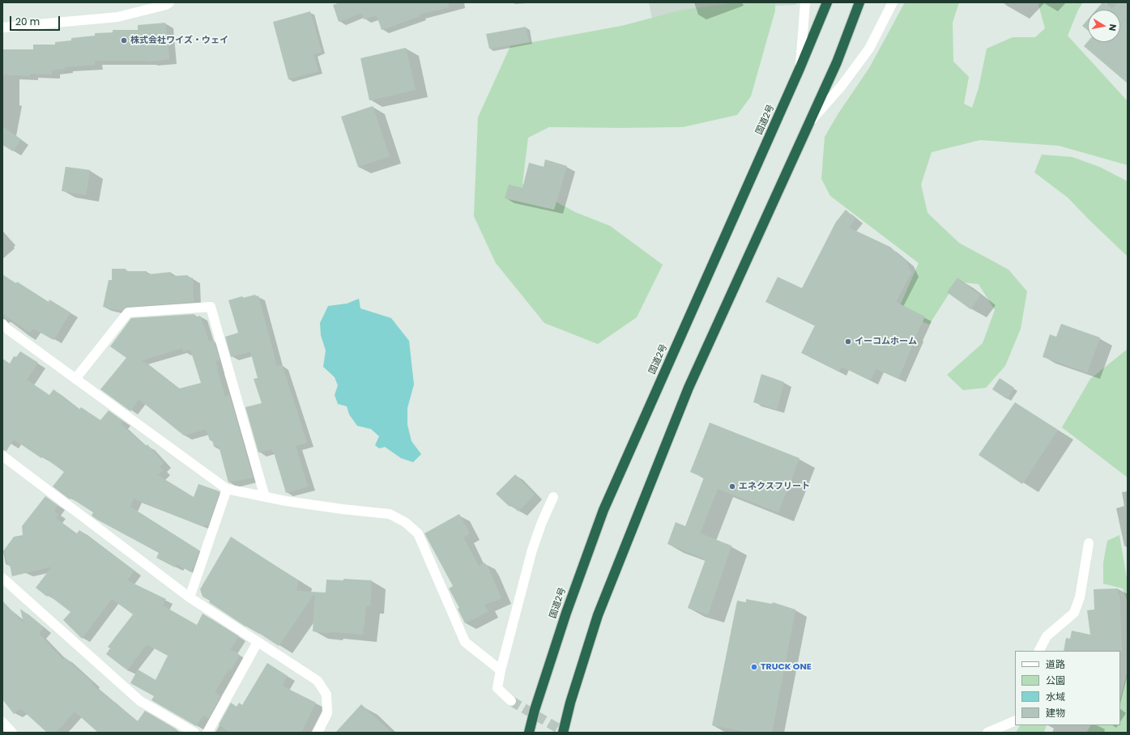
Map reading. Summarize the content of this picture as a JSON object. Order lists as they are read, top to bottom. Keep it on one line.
{"streets":{"highway":["国道2号"]},"places":["株式会社ワイズ・ウェイ","イーコムホーム","エネクスフリート","TRUCK ONE"],"legend":["道路","公園","水域","建物"],"scale_bar":"20 m","north":"right"}
